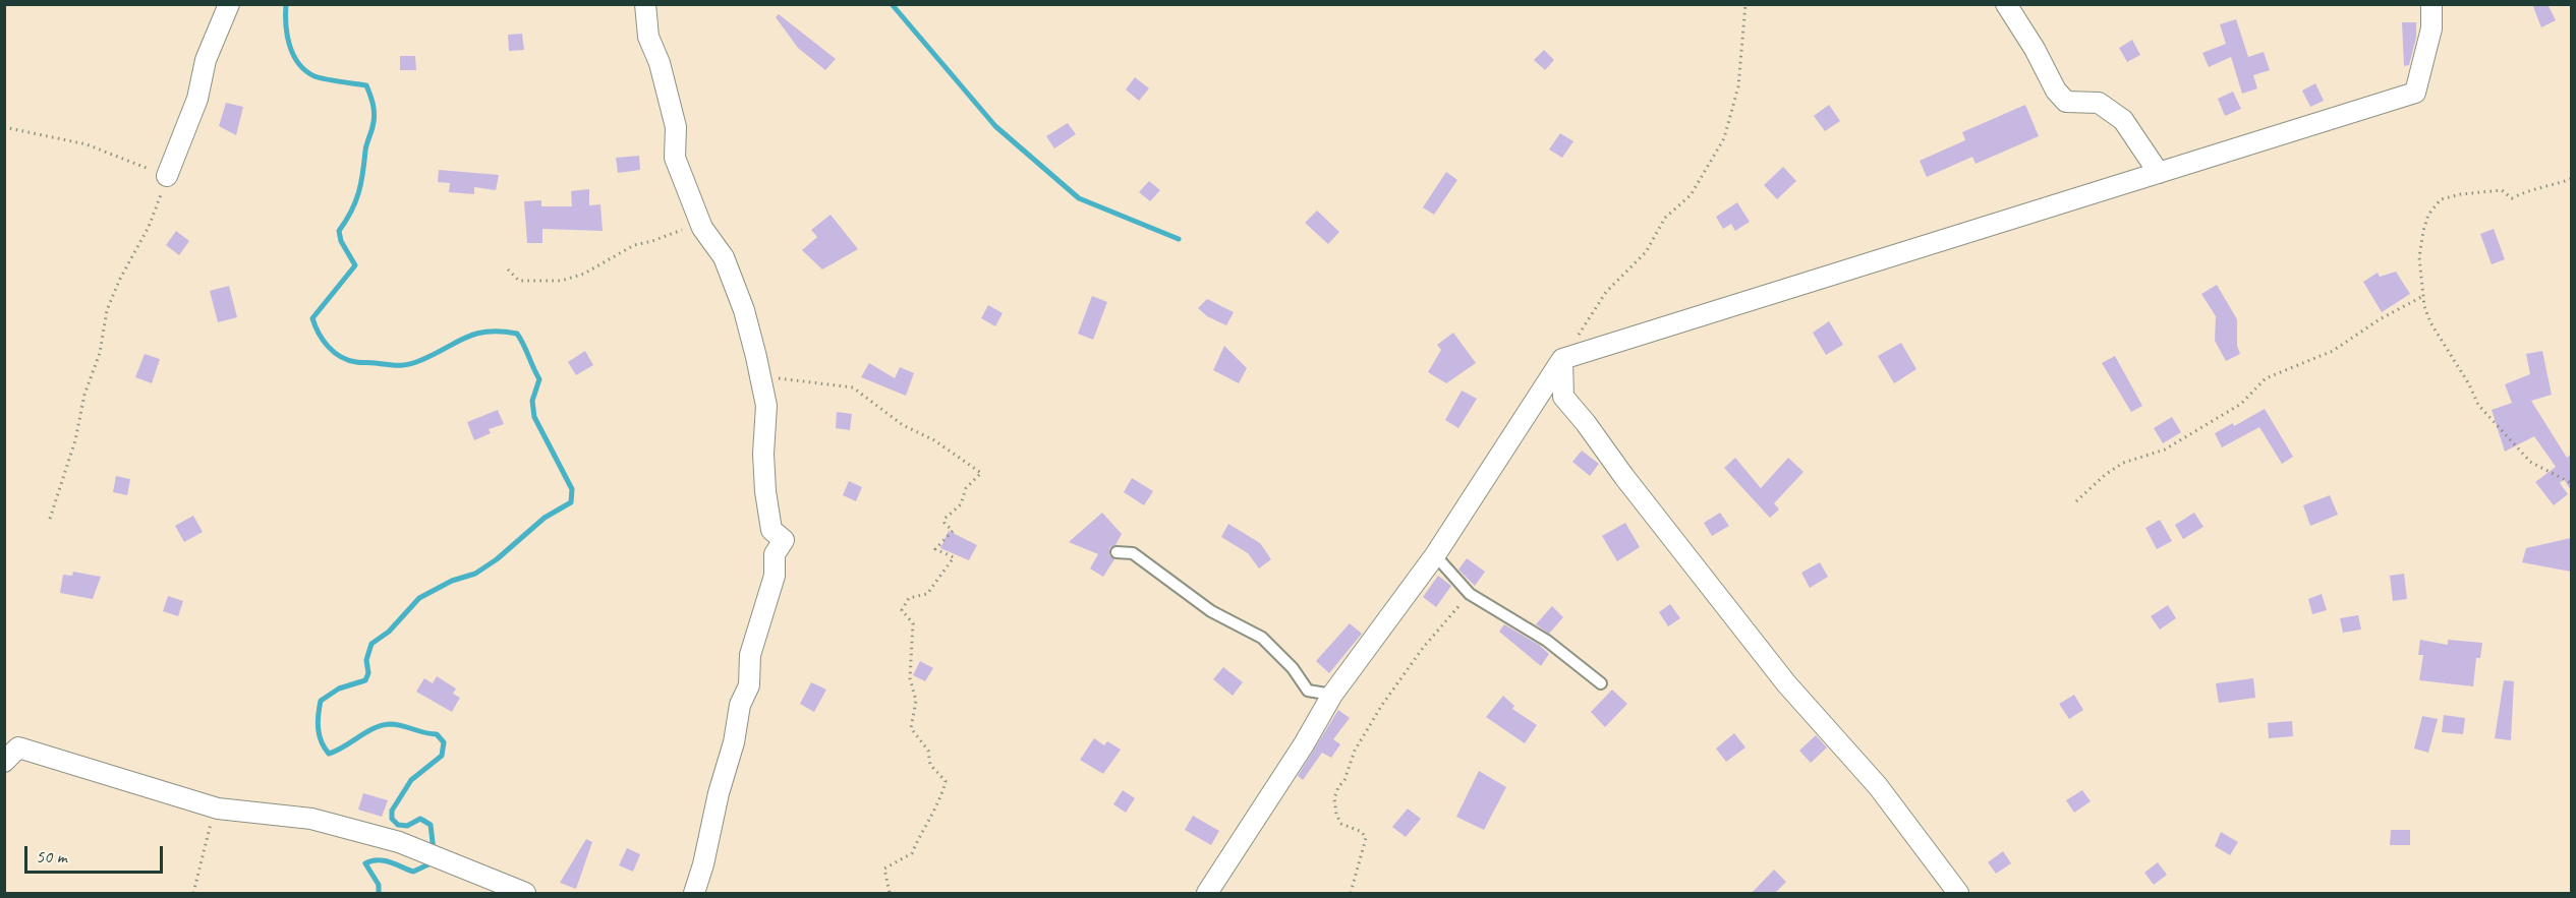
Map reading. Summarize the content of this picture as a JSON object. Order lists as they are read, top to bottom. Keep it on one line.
{"scale_bar":"50 m"}
